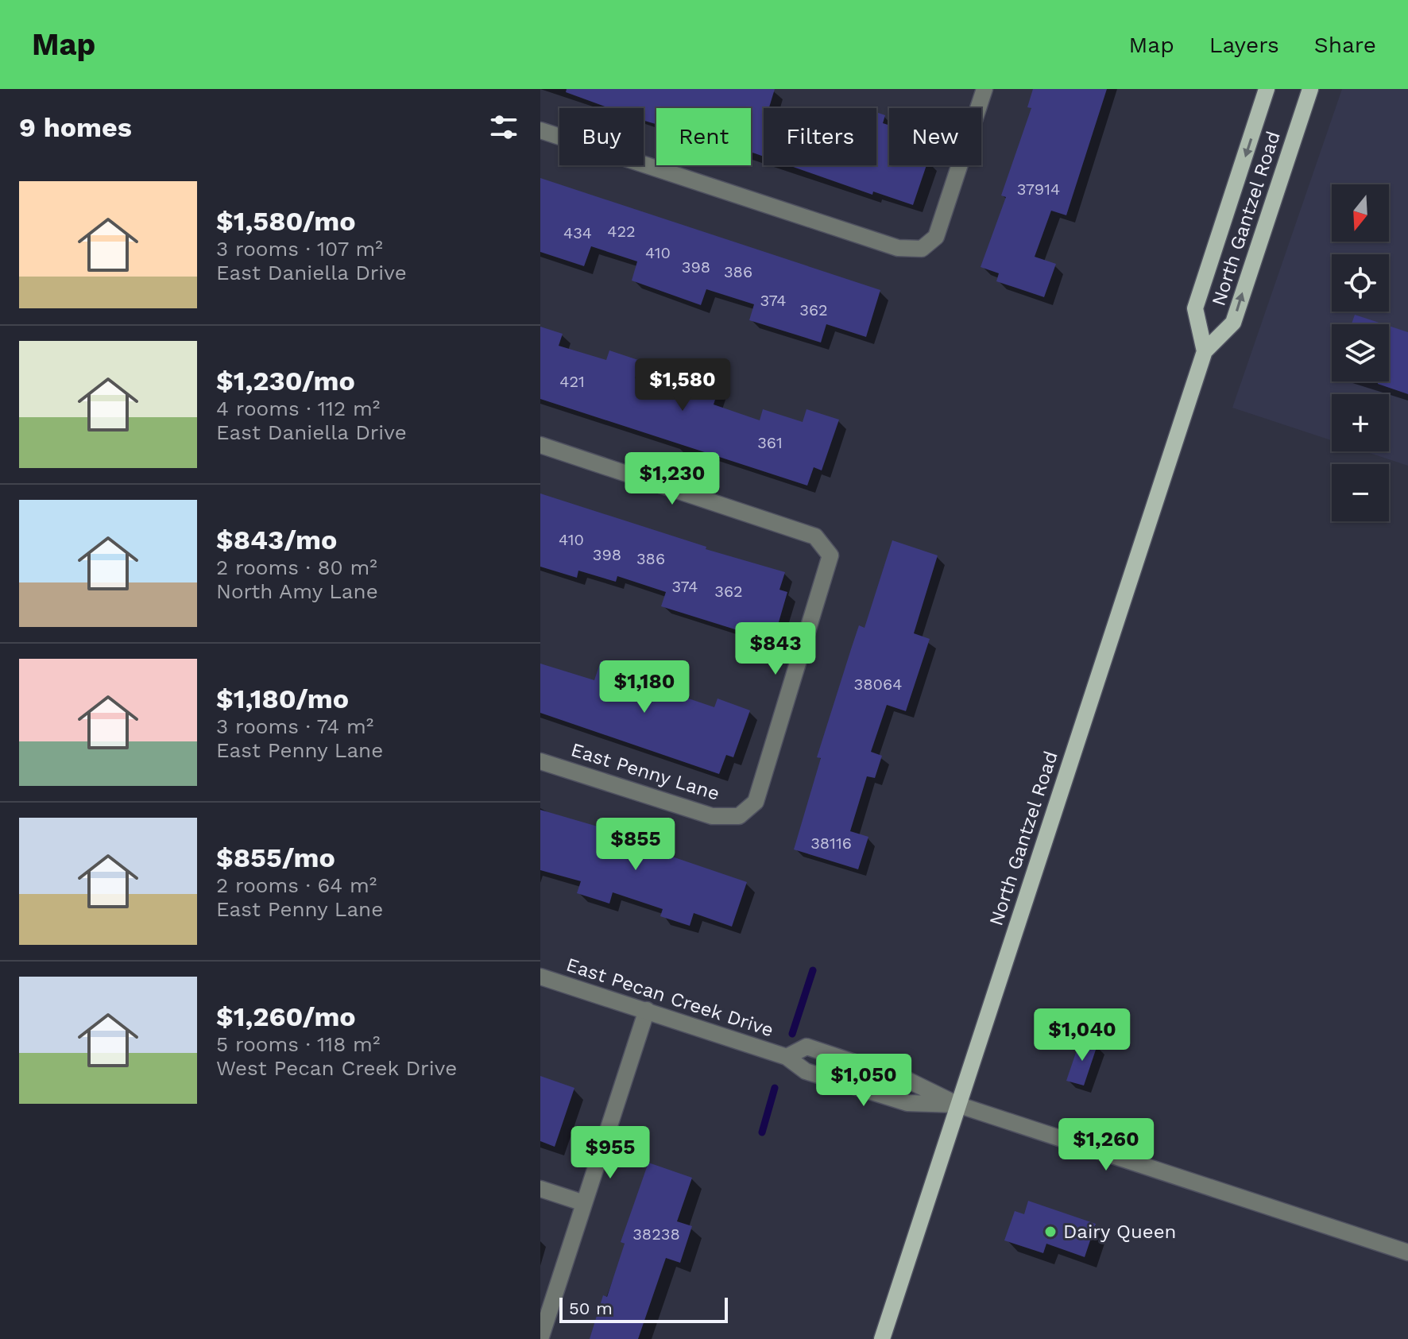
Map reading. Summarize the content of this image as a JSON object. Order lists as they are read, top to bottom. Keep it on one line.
{"streets":{"main road":["North Gantzel Road"],"street":["East Penny Lane","East Pecan Creek Drive"]},"crossings":[["North Gantzel Road","East Pecan Creek Drive"]],"places":["Dairy Queen"],"house_numbers":["37914","422","434","410","398","386","374","362","421","361","410","398","386","374","362","38064","38116","38238"],"scale_bar":"50 m","north":"bottom","page":{"header":"Map","nav":["Map","Layers","Share"],"heading":"9 homes","chip":["Buy","Rent","Filters","New"],"list":[{"name":"$1,580/mo","note":"3 rooms · 107 m² · East Daniella Drive"},{"name":"$1,230/mo","note":"4 rooms · 112 m² · East Daniella Drive"},{"name":"$843/mo","note":"2 rooms · 80 m² · North Amy Lane"},{"name":"$1,180/mo","note":"3 rooms · 74 m² · East Penny Lane"},{"name":"$855/mo","note":"2 rooms · 64 m² · East Penny Lane"},{"name":"$1,260/mo","note":"5 rooms · 118 m² · West Pecan Creek Drive"}],"map_buttons":["+","−"],"price":["$1,580","$1,230","$843","$1,180","$855","$1,040","$1,050","$1,260","$955"],"scale":"50 m"}}
